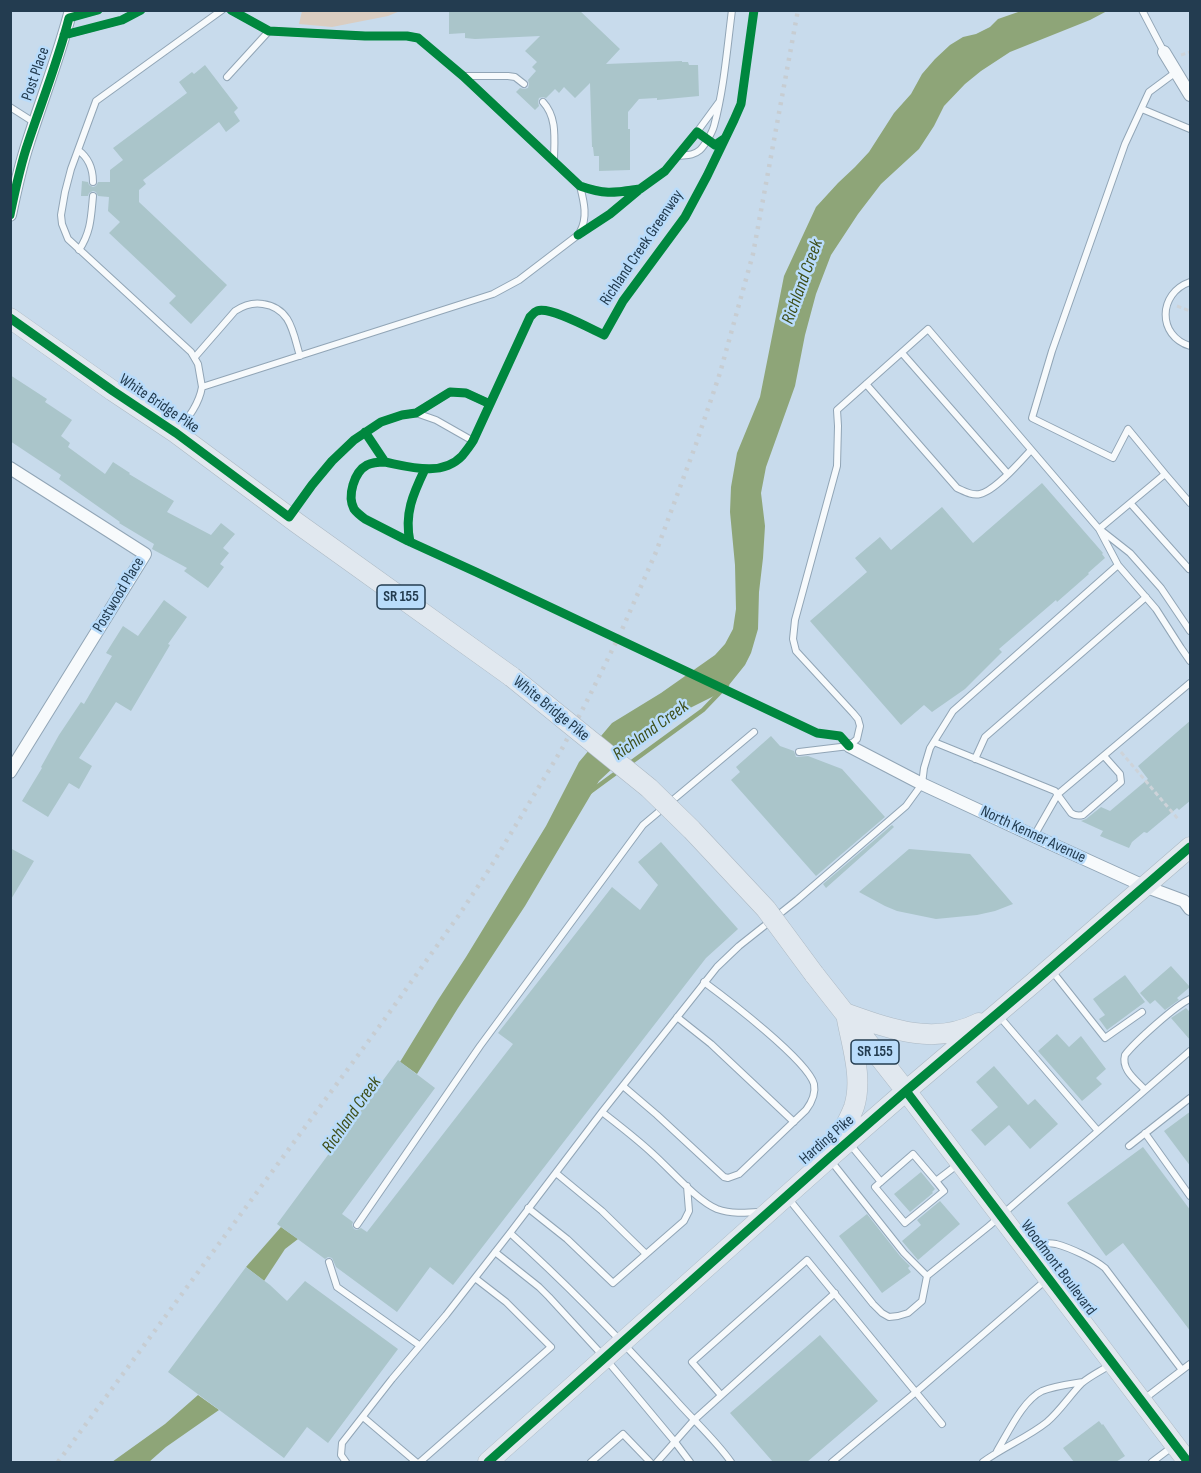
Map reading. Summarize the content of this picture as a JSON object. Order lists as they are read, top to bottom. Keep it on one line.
{"streets":{"main road":["White Bridge Pike","SR 155","Harding Pike","Woodmont Boulevard"],"street":["Post Place","Postwood Place","North Kenner Avenue"],"cycle path":["Richland Creek Greenway"]},"crossings":[["White Bridge Pike","Harding Pike"],["White Bridge Pike","Woodmont Boulevard"],["North Kenner Avenue","Harding Pike"],["Harding Pike","Woodmont Boulevard"]],"water":["Richland Creek"]}
